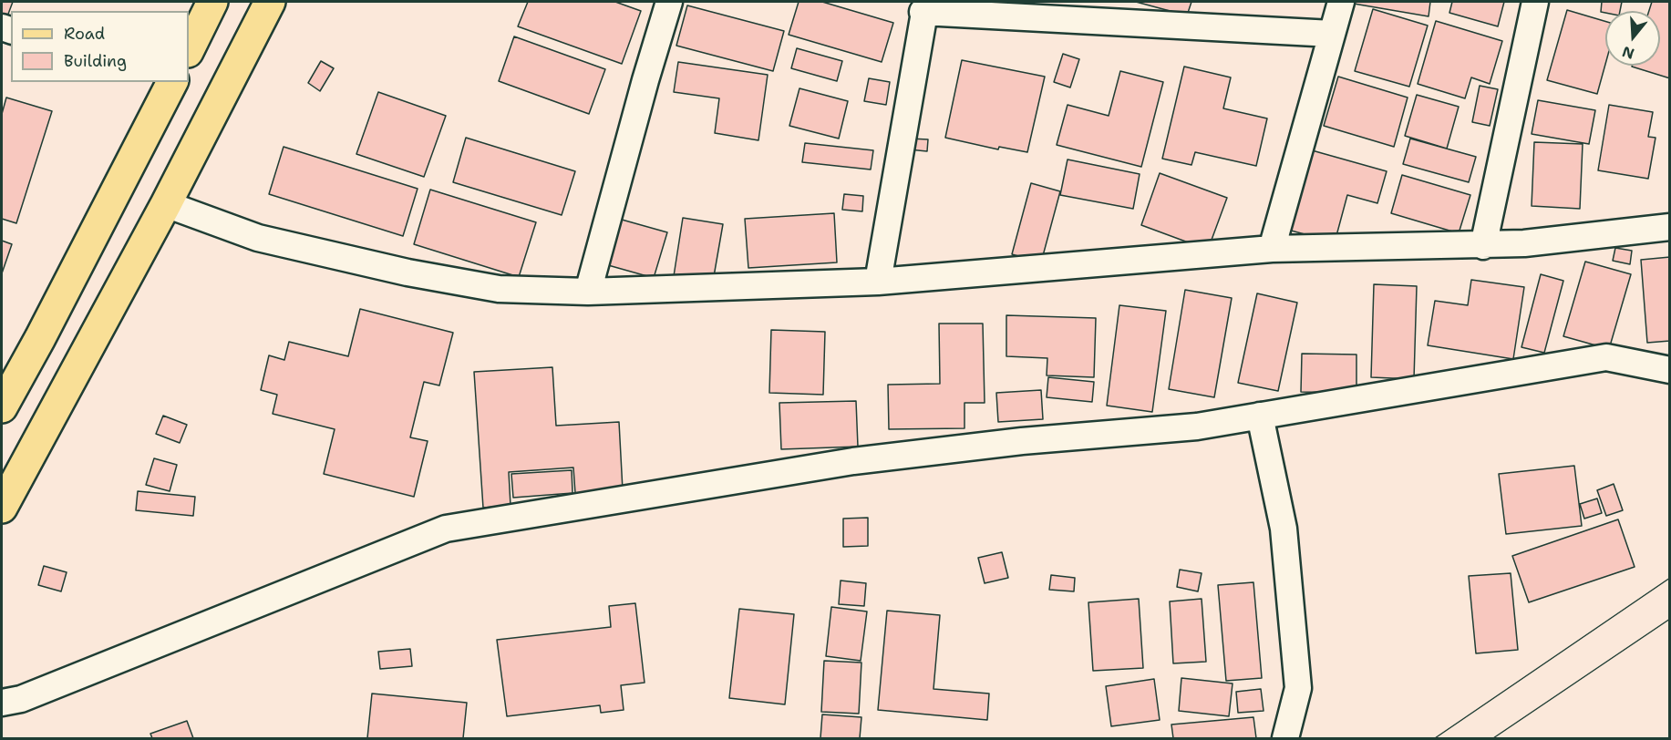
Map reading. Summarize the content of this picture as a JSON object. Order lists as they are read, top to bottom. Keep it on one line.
{"legend":["Road","Building"],"north":"bottom"}
